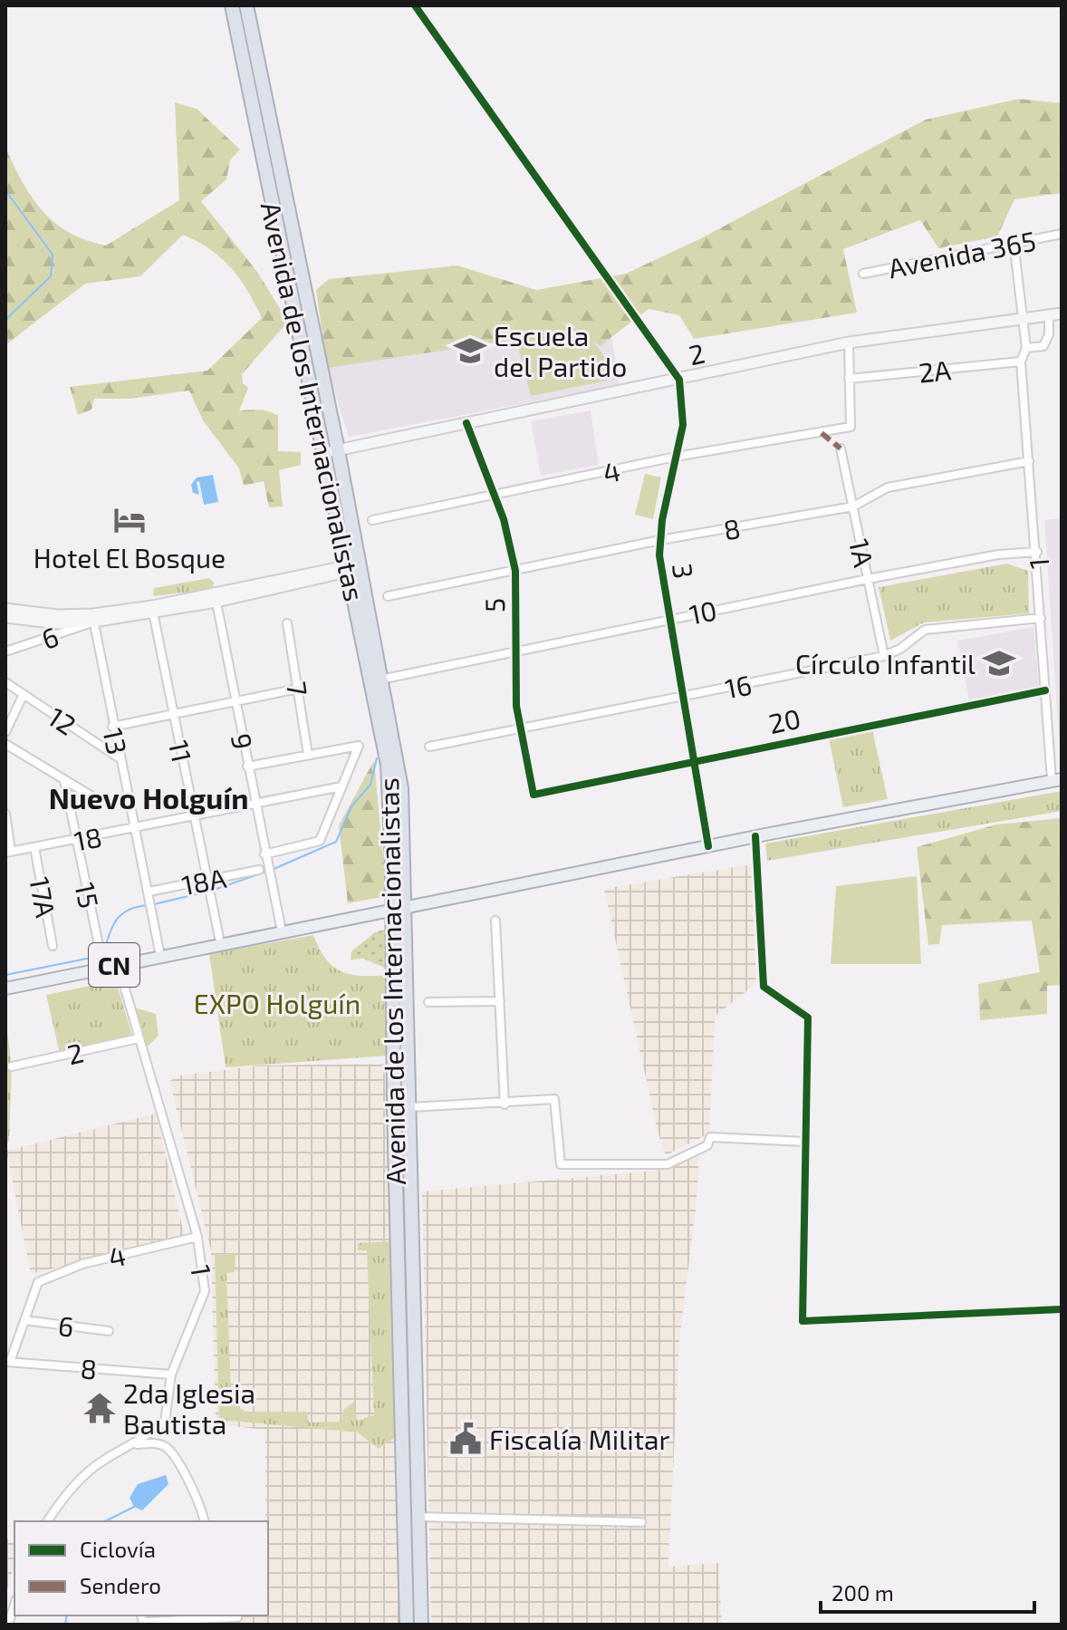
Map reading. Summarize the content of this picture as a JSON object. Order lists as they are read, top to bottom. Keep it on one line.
{"streets":{"highway":["Avenida de los Internacionalistas"],"main road":["CN"],"street":["Avenida 365","2","2A","4","8","1A","1","3","5","10","6","16","7","12","20","13","9","11","18","18A","15","17A"]},"crossings":[["Avenida 365","1"],["2","Avenida de los Internacionalistas"],["2","1"],["2","3"],["2","5"],["2A","4"],["2A","1"],["Avenida de los Internacionalistas","10"],["Avenida de los Internacionalistas","CN"],["4","1"],["4","3"],["4","5"],["4","6"],["8","1A"],["8","1"],["8","3"],["8","5"],["1A","10"],["1A","16"],["1","10"],["1","16"],["1","20"],["1","CN"],["3","10"],["3","16"],["3","20"],["3","CN"],["5","10"],["5","16"],["5","20"],["6","13"],["12","13"],["13","18"],["13","18A"],["9","18"],["9","CN"],["11","18"],["11","18A"],["18","15"],["18","17A"],["15","CN"]],"districts":["Nuevo Holguín"],"parks":["EXPO Holguín"],"places":{"school or university":["Escuela del Partido","Círculo Infantil"],"hotel":["Hotel El Bosque"],"temple":["2da Iglesia Bautista"],"public building":["Fiscalía Militar"]},"legend":["Ciclovía","Sendero"],"scale_bar":"200 m"}
